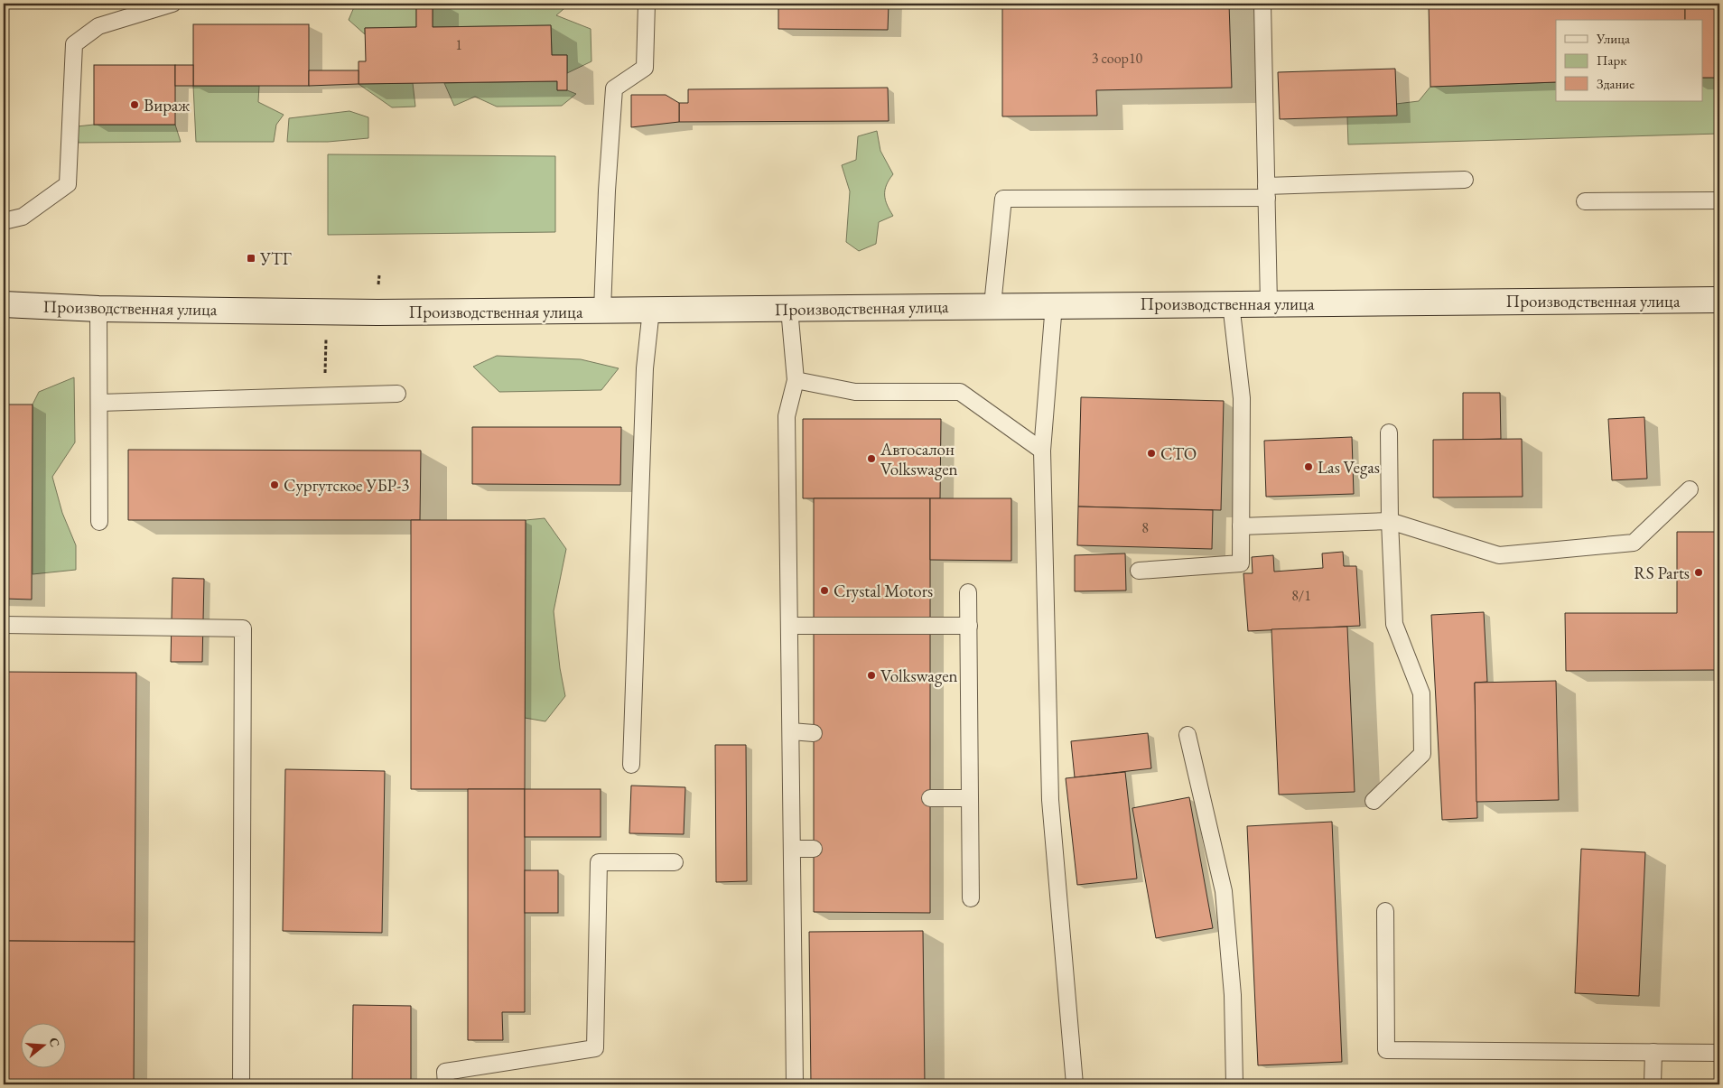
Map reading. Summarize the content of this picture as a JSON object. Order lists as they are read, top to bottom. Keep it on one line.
{"streets":{"main road":["Производственная улица"]},"places":{"other":["Вираж","СТО","Автосалон Volkswagen","Las Vegas","Сургутское УБР-3","RS Parts","Crystal Motors","Volkswagen"],"transit":["УТГ"]},"house_numbers":["1","3 соор10","8","8/1"],"legend":["Улица","Парк","Здание"],"north":"right"}
